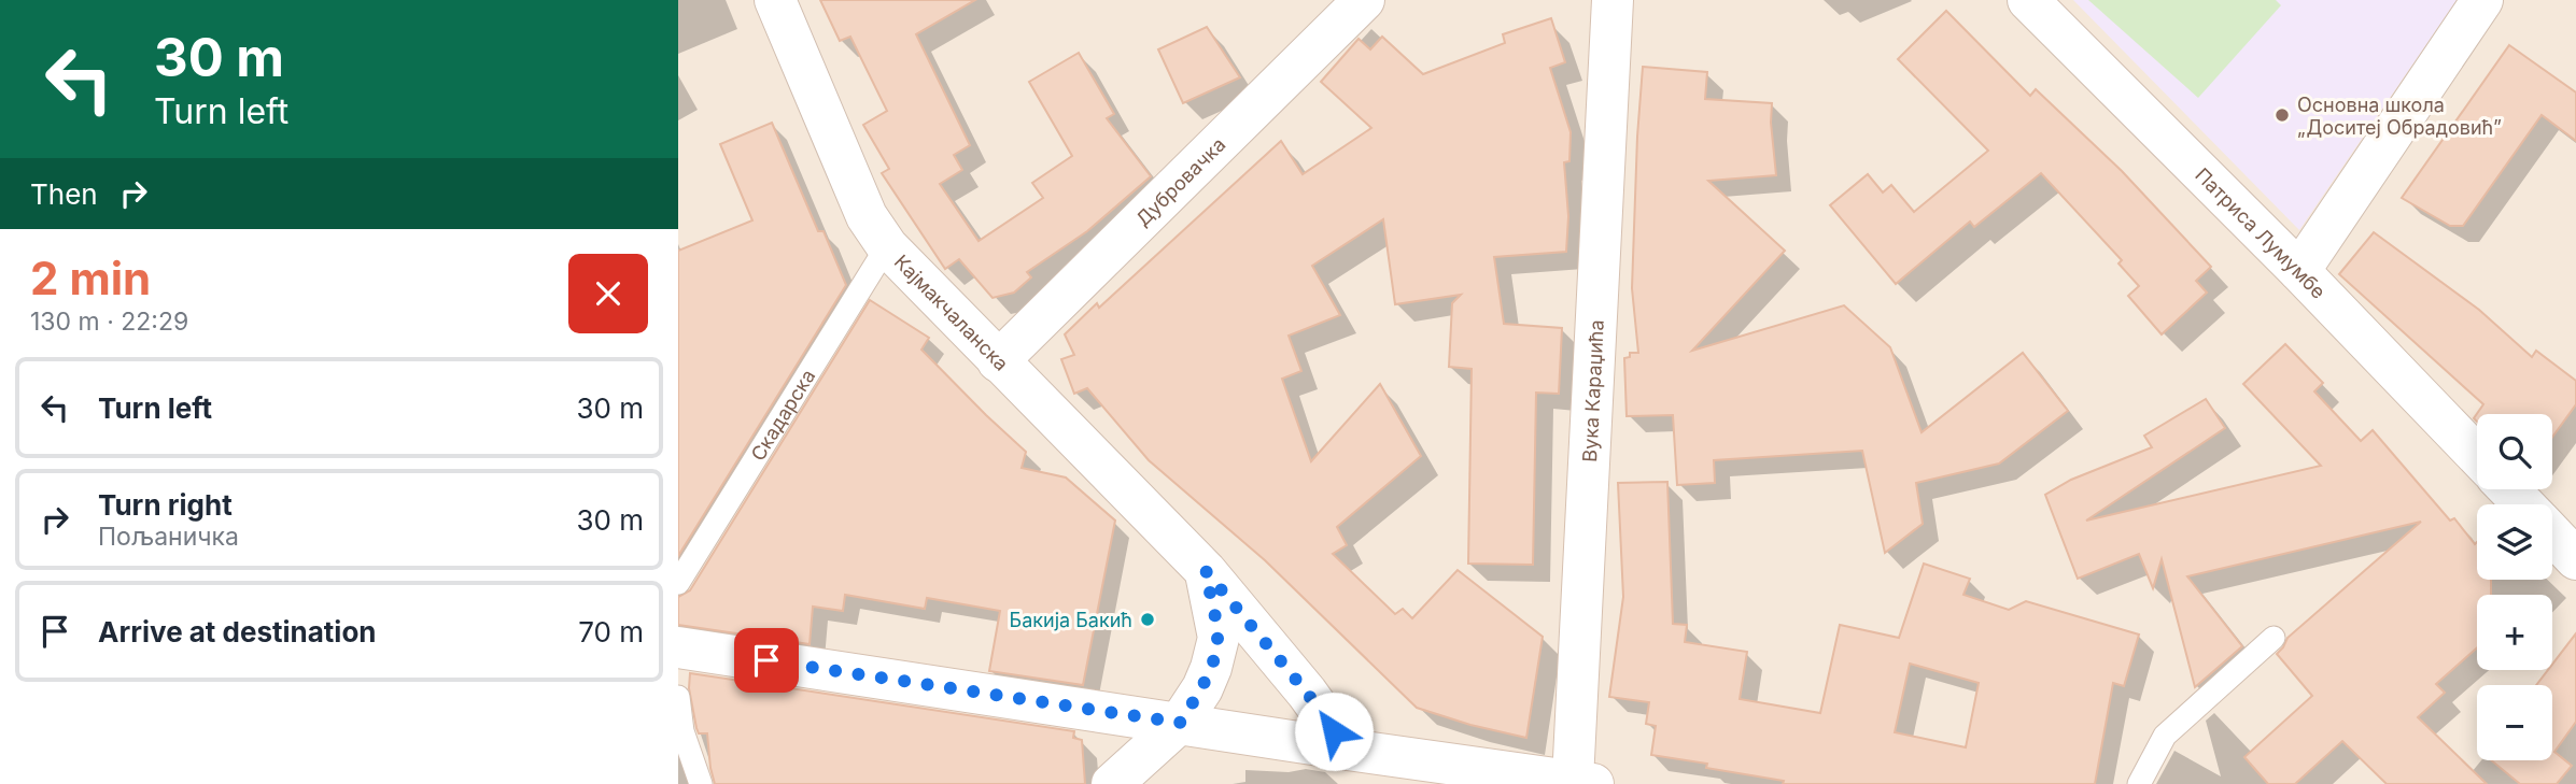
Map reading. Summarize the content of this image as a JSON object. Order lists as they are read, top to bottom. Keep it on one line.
{"streets":{"street":["Дубровачка","Патриса Лумумбе","Кајмакчаланска","Вука Караџића"],"lane":["Скадарска"]},"crossings":[["Дубровачка","Кајмакчаланска"],["Кајмакчаланска","Скадарска"]],"places":["Основна школа „Доситеј Обрадовић”","Бакија Бакић"],"page":{"turn":["30 m","Turn left"],"then":"Then","heading":["2 min","130 m · 22:29"],"list":[{"name":"Turn left","value":"30 m"},{"name":"Turn right","note":"Пољаничка","value":"30 m"},{"name":"Arrive at destination","value":"70 m"}],"map_buttons":["+","−"]}}
